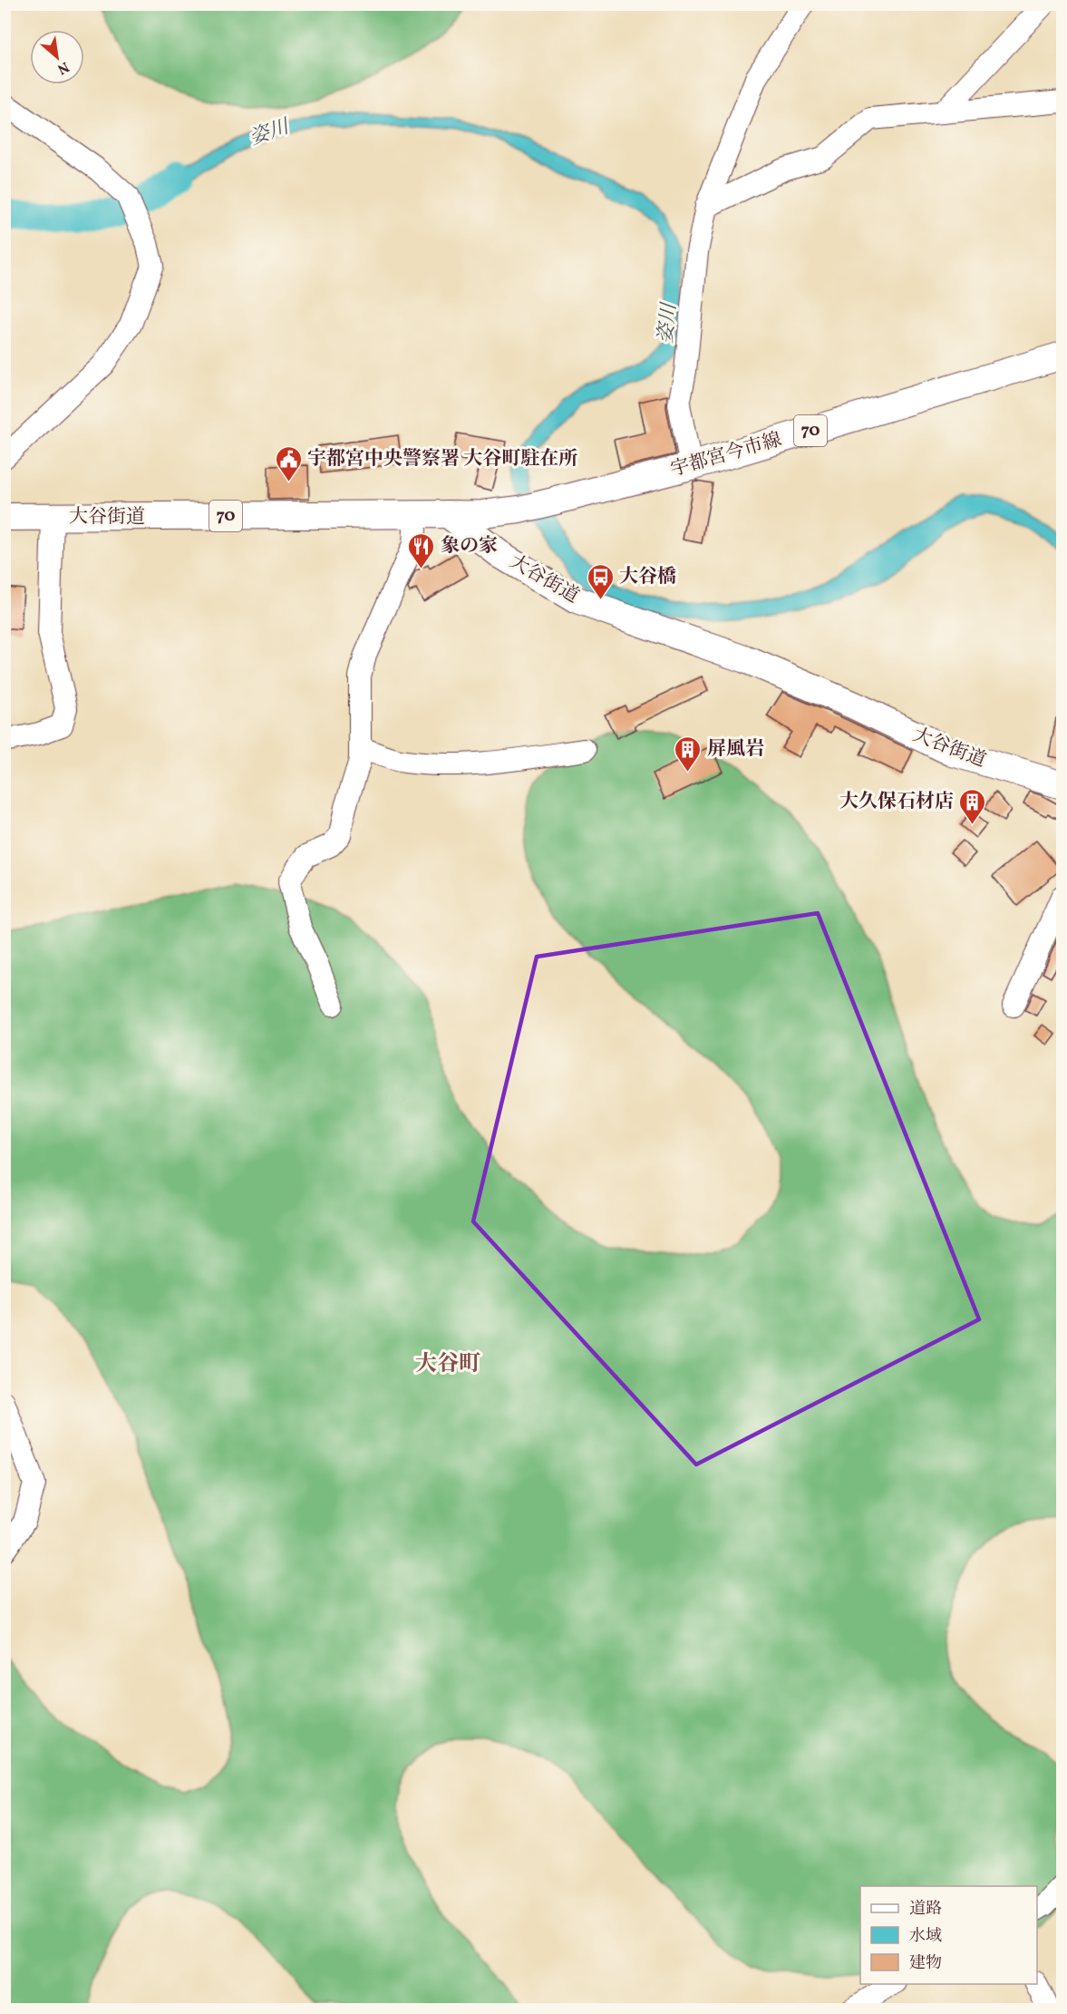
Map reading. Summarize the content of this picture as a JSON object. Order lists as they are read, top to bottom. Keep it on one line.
{"streets":{"main road":["70","宇都宮今市線","大谷街道"]},"crossings":[["宇都宮今市線","大谷街道"]],"districts":["大谷町"],"water":["姿川"],"places":{"public building":["宇都宮中央警察署 大谷町駐在所"],"restaurant":["象の家"],"bus stop":["大谷橋"],"building":["屏風岩","大久保石材店"]},"legend":["道路","水域","建物"],"north":"bottom right"}
